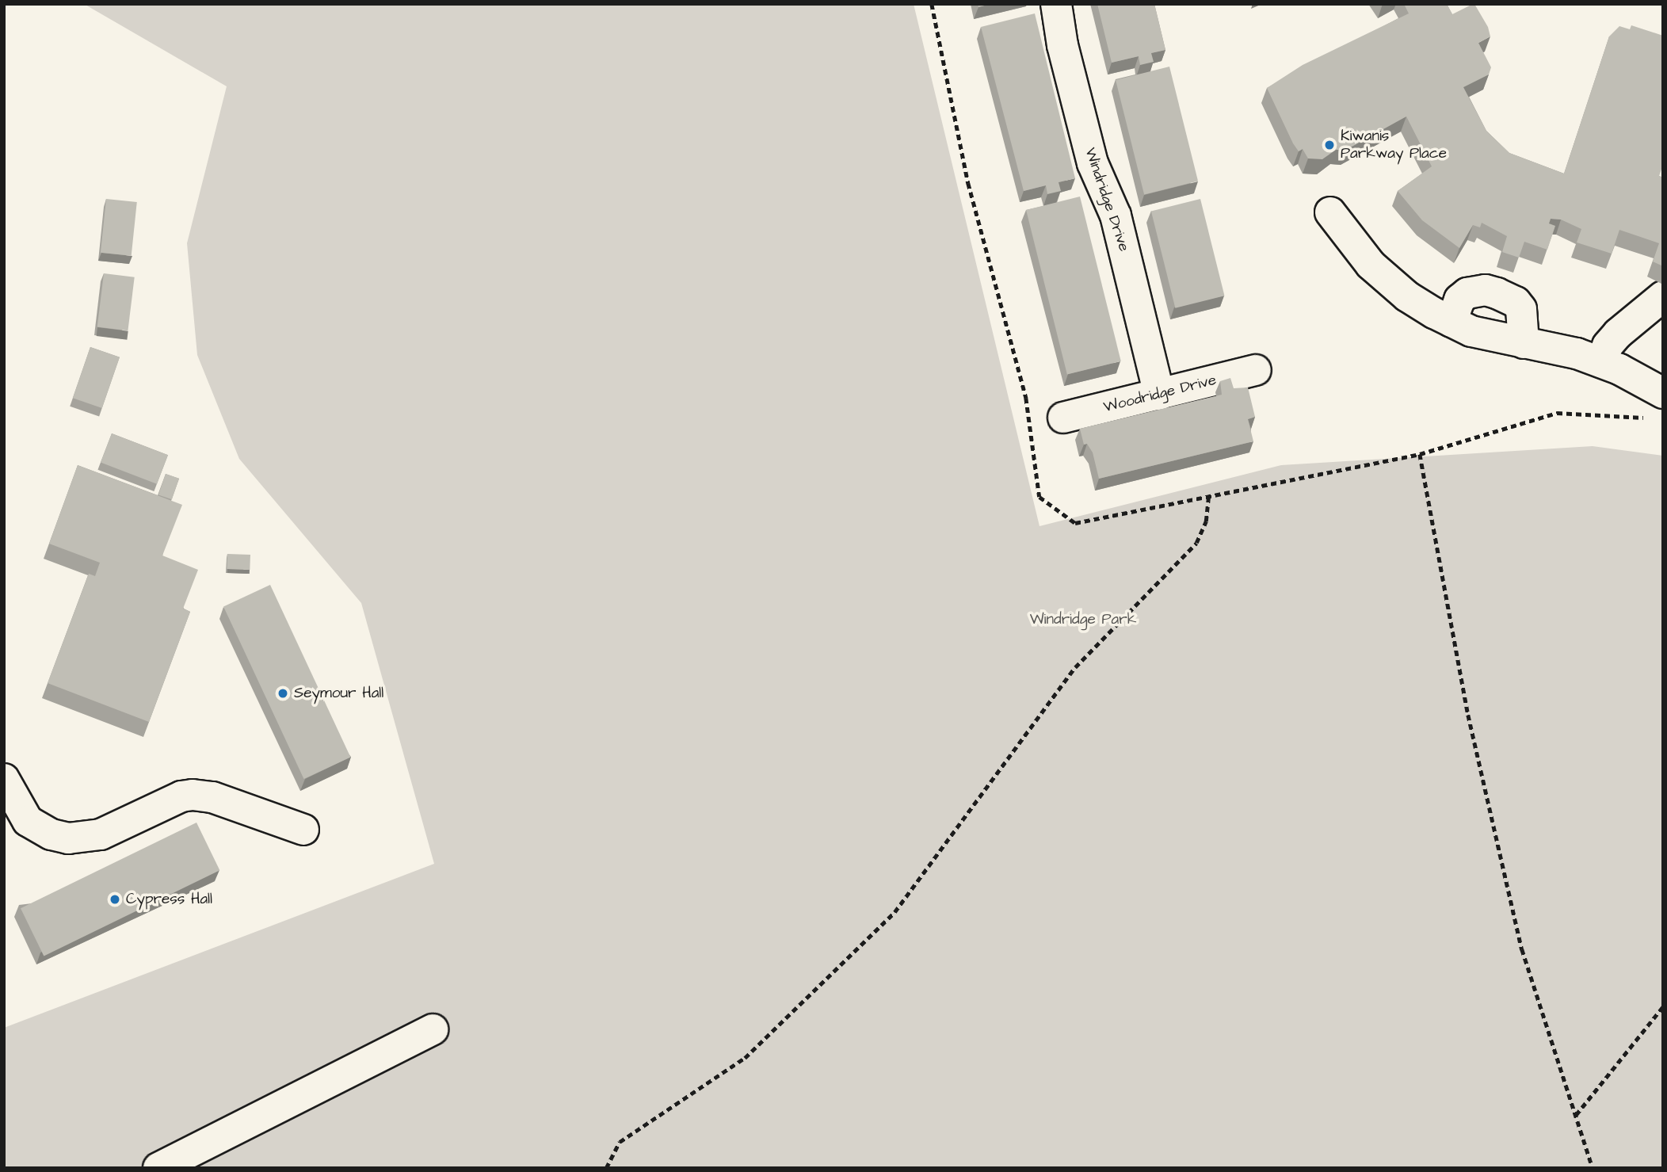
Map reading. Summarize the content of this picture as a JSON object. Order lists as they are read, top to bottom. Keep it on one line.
{"streets":{"street":["Windridge Drive","Woodridge Drive"]},"crossings":[["Windridge Drive","Woodridge Drive"]],"parks":["Windridge Park"],"places":["Kiwanis Parkway Place","Seymour Hall","Cypress Hall"]}
